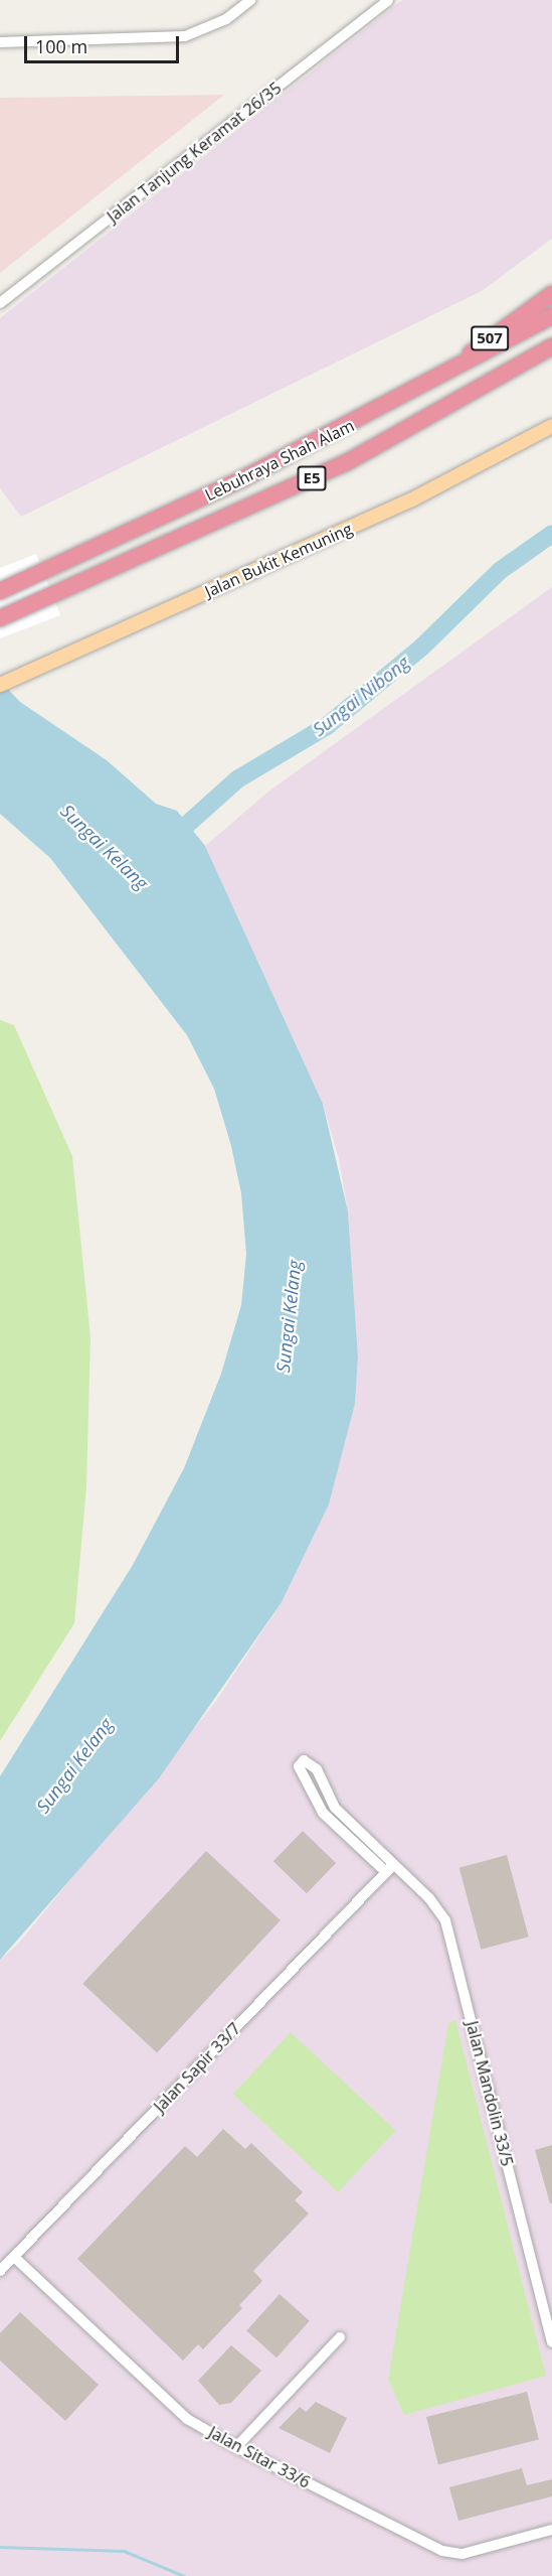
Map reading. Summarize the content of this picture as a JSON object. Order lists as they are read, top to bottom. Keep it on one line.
{"streets":{"highway":["507","Lebuhraya Shah Alam","E5"],"main road":["Jalan Bukit Kemuning"],"street":["Jalan Tanjung Keramat 26/35","Jalan Sapir 33/7","Jalan Mandolin 33/5","Jalan Sitar 33/6"]},"crossings":[["507","Lebuhraya Shah Alam"],["Jalan Sapir 33/7","Jalan Mandolin 33/5"],["Jalan Sapir 33/7","Jalan Sitar 33/6"]],"water":["Sungai Nibong","Sungai Kelang"],"scale_bar":"100 m"}
